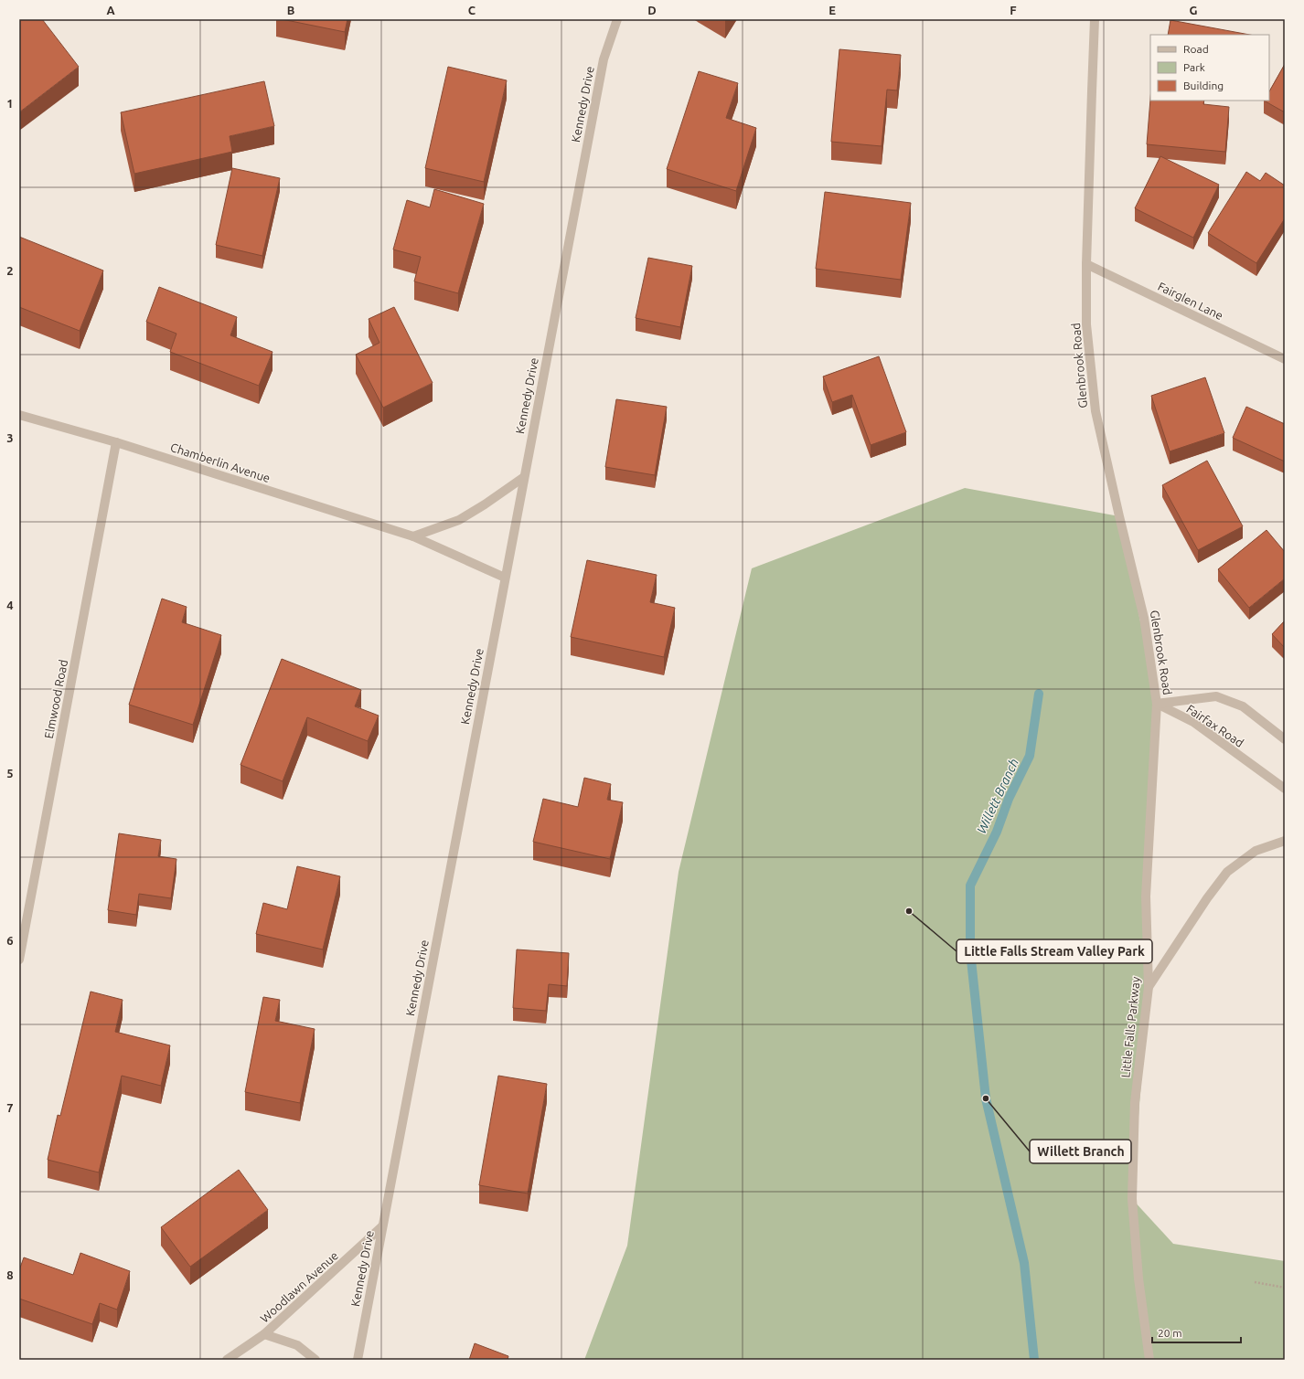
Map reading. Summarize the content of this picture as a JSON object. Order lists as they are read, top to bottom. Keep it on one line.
{"streets":{"street":["Kennedy Drive","Fairglen Lane","Glenbrook Road","Chamberlin Avenue","Elmwood Road","Fairfax Road","Little Falls Parkway","Woodlawn Avenue"]},"crossings":[["Kennedy Drive","Chamberlin Avenue"],["Kennedy Drive","Woodlawn Avenue"],["Fairglen Lane","Glenbrook Road"],["Glenbrook Road","Fairfax Road"],["Glenbrook Road","Little Falls Parkway"],["Chamberlin Avenue","Elmwood Road"],["Fairfax Road","Little Falls Parkway"]],"water":["Willett Branch"],"places":["Little Falls Stream Valley Park","Willett Branch"],"legend":["Road","Park","Building"],"scale_bar":"20 m","grid":{"columns":["A","B","C","D","E","F","G"],"rows":["1","2","3","4","5","6","7","8"]}}
